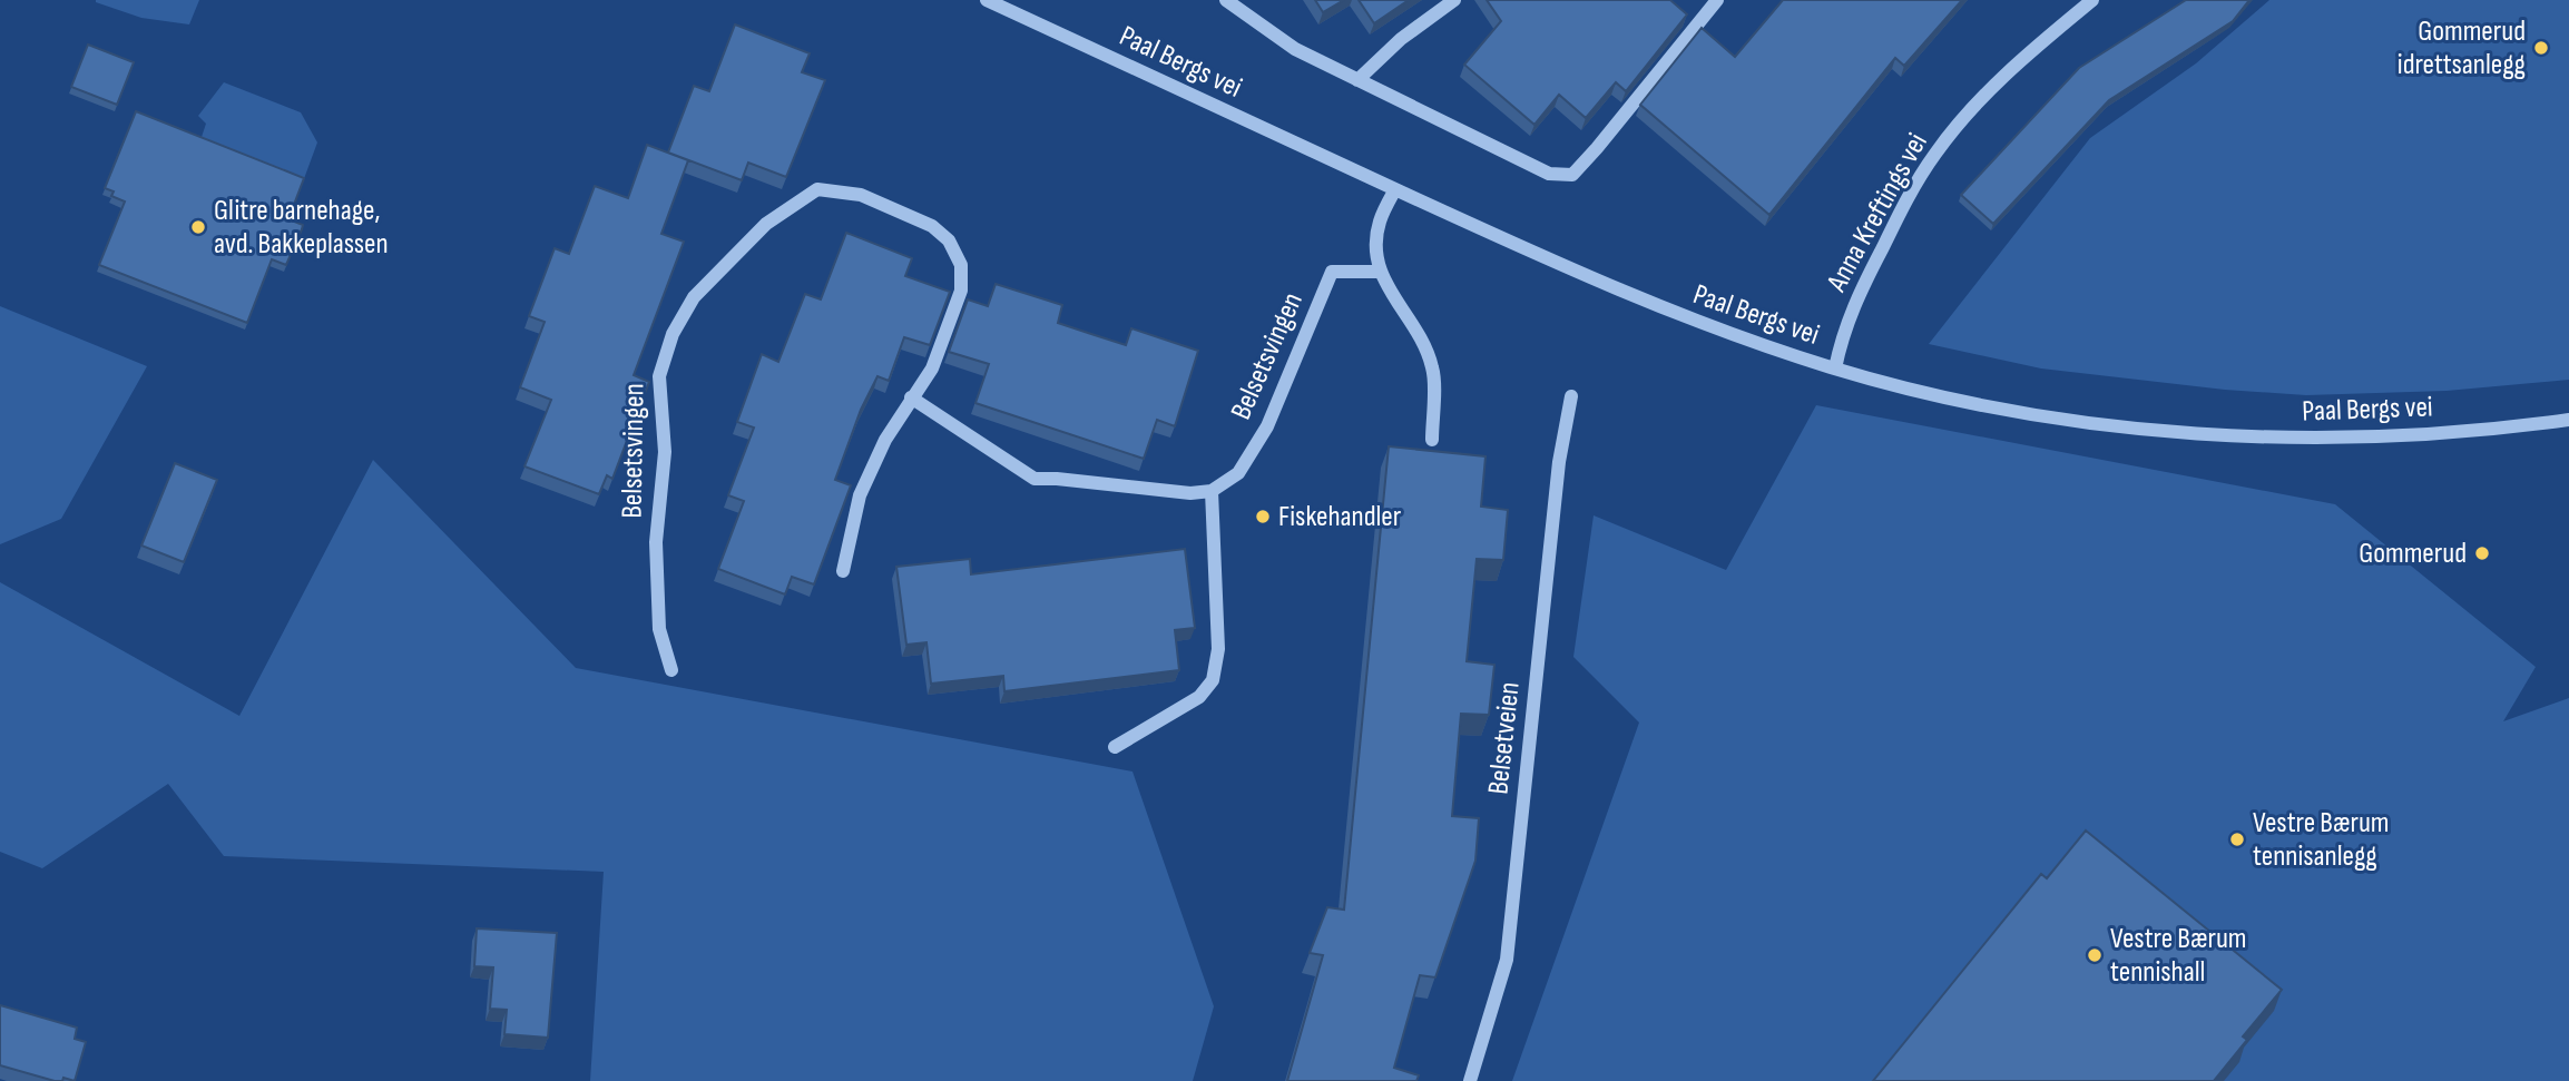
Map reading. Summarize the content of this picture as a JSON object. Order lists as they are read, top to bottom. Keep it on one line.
{"streets":{"street":["Paal Bergs vei","Anna Kreftings vei","Belsetsvingen","Belsetveien"]},"crossings":[["Paal Bergs vei","Anna Kreftings vei"]],"places":["Gommerud idrettsanlegg","Glitre barnehage, avd. Bakkeplassen","Fiskehandler","Gommerud","Vestre Bærum tennisanlegg","Vestre Bærum tennishall"]}
